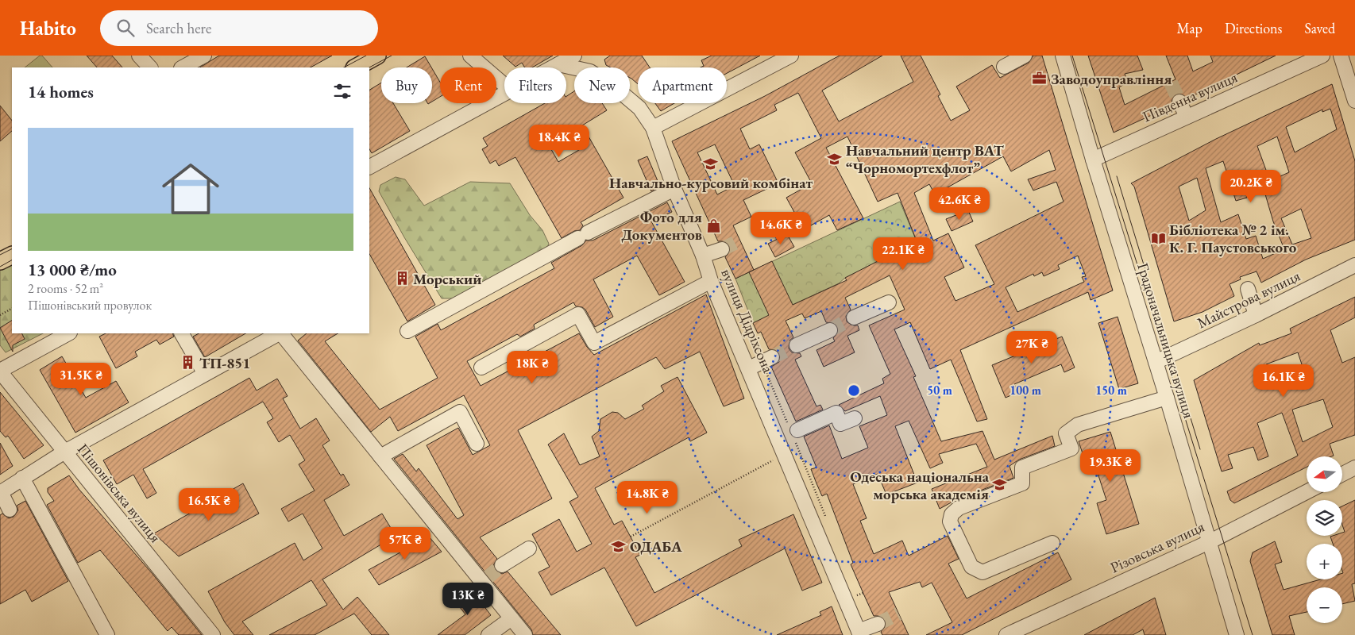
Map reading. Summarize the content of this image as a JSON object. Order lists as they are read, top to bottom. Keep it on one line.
{"streets":{"street":["Південна вулиця","Майстрова вулиця","вулиця Дідріхсона","Градоначальницька вулиця","Пішонівська вулиця","Різовська вулиця"]},"crossings":[["Південна вулиця","Градоначальницька вулиця"],["Майстрова вулиця","Градоначальницька вулиця"],["Градоначальницька вулиця","Різовська вулиця"]],"places":{"office":["Заводоуправління"],"school or university":["Навчальний центр ВАТ “Чорномортехфлот”","Навчально-курсовий комбінат","Одеська національна морська академія","ОДАБА"],"shop":["Фото для Документов"],"library":["Бібліотека № 2 ім. К. Г. Паустовського"],"building":["Морський","ТП-851"]},"north":"left","page":{"header":"Habito","search":"Search here","nav":["Map","Directions","Saved"],"chip":["Buy","Rent","Filters","New","Apartment"],"heading":"14 homes","list":[{"name":"13 000 ₴/mo","note":"2 rooms · 52 m² · Пішонівський провулок"}],"price":["18.4K ₴","20.2K ₴","42.6K ₴","14.6K ₴","22.1K ₴","27K ₴","18K ₴","31.5K ₴","16.1K ₴","19.3K ₴","14.8K ₴","16.5K ₴","57K ₴","13K ₴"],"map_buttons":["+","−"]},"rings":["50 m","100 m","150 m"]}
